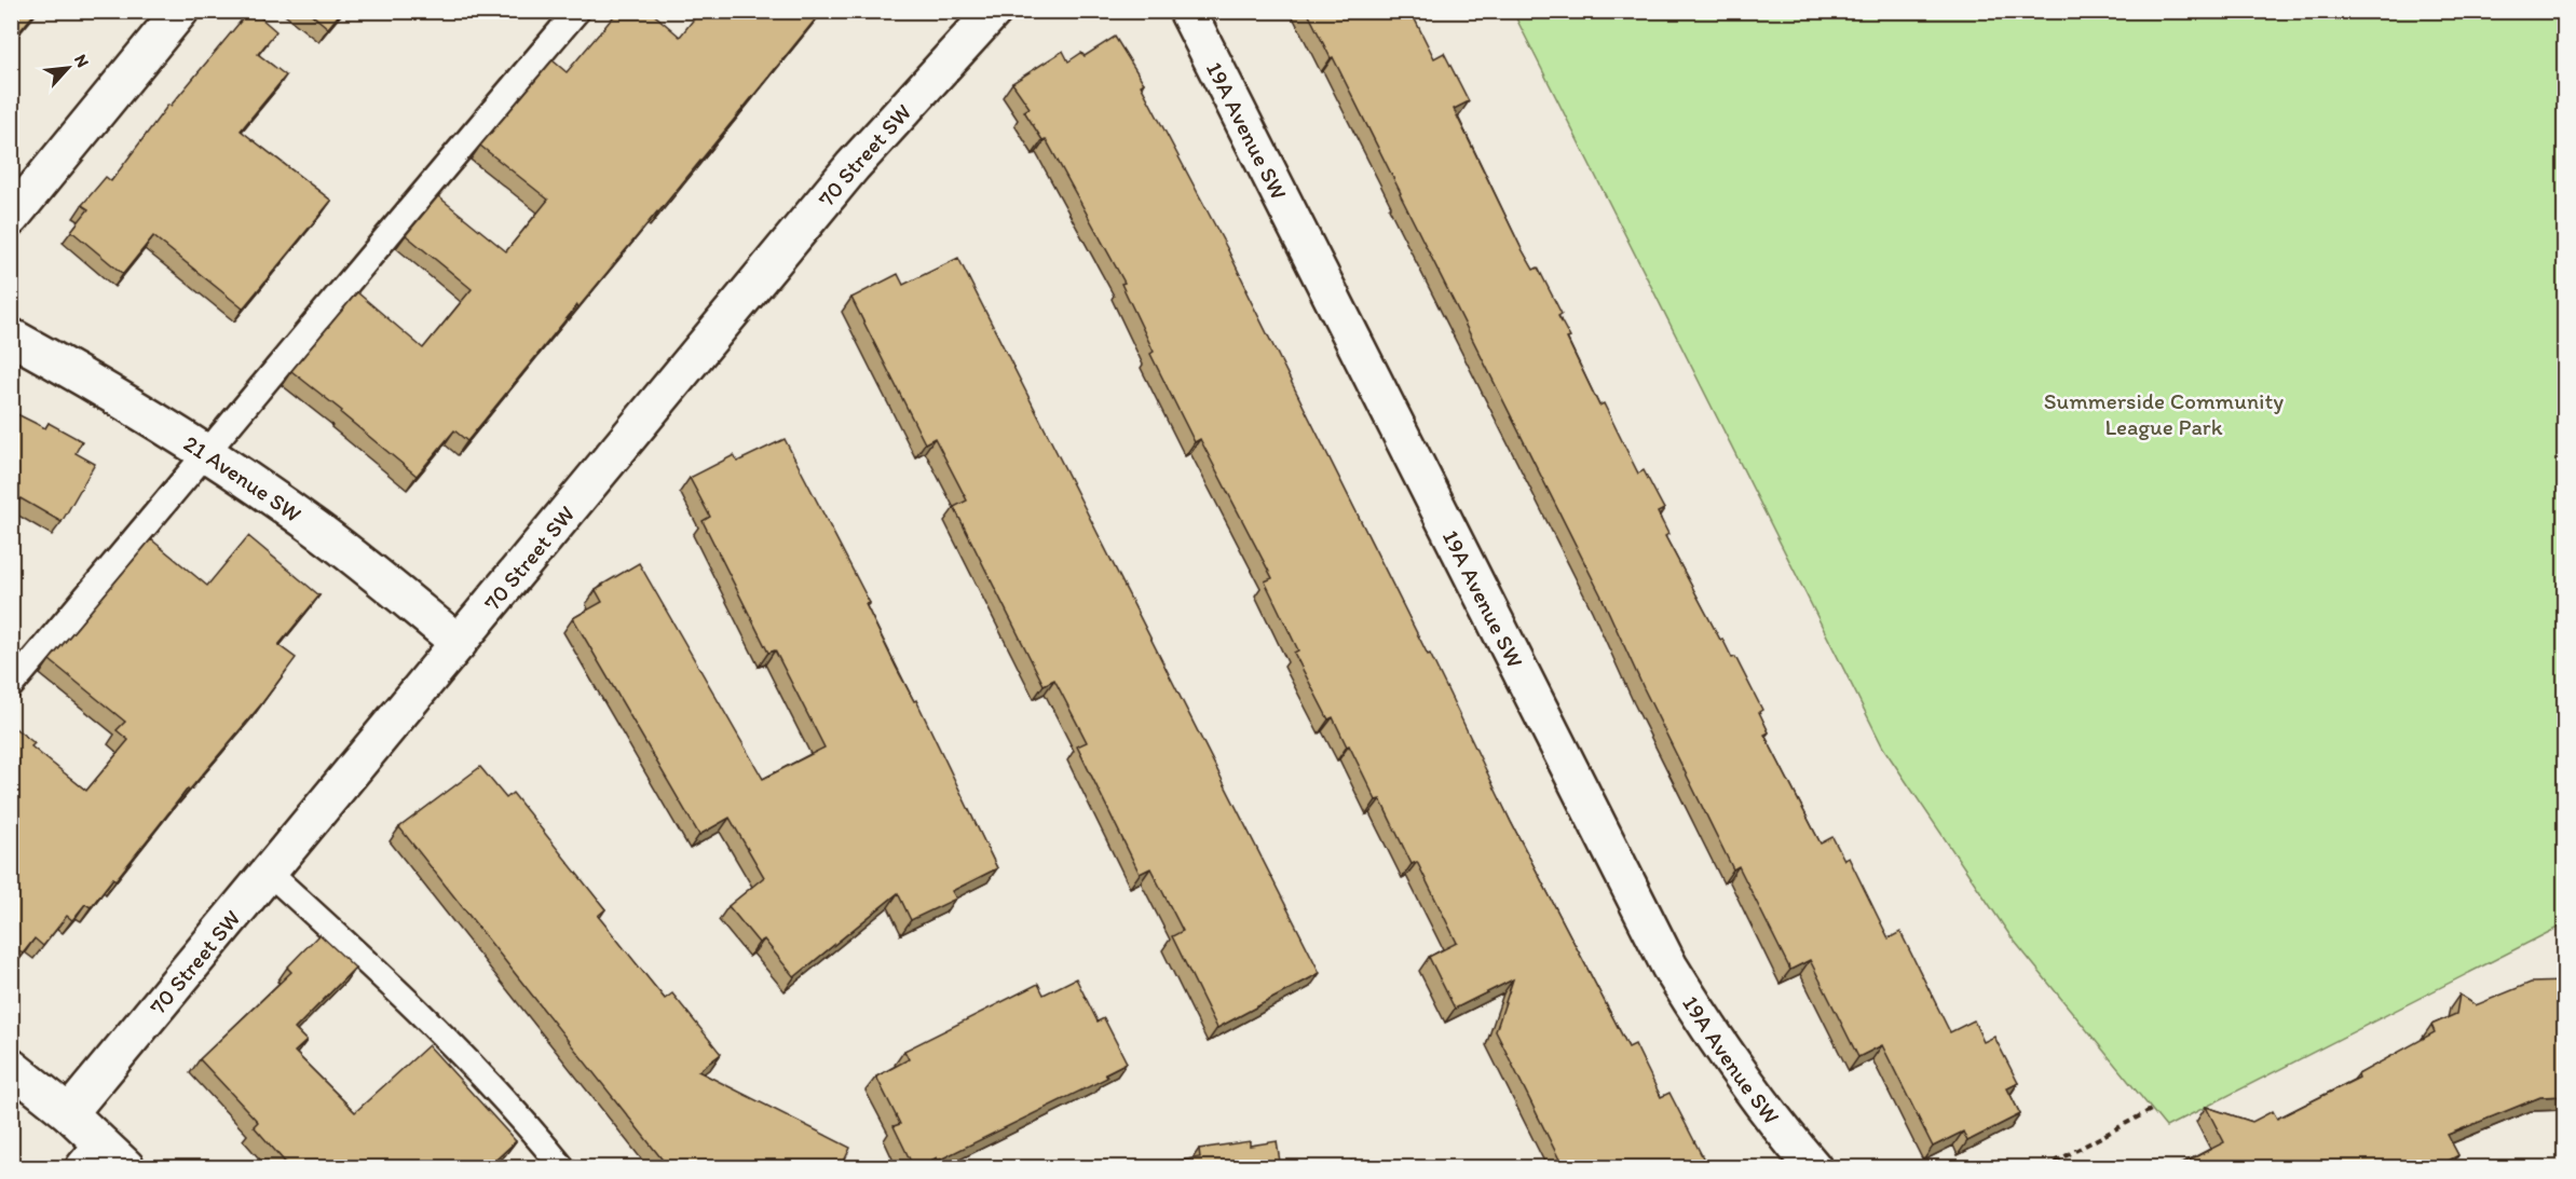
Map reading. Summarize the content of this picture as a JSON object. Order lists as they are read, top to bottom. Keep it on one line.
{"streets":{"street":["19A Avenue SW","70 Street SW","21 Avenue SW"]},"crossings":[["70 Street SW","21 Avenue SW"]],"parks":["Summerside Community League Park"],"north":"top right"}
